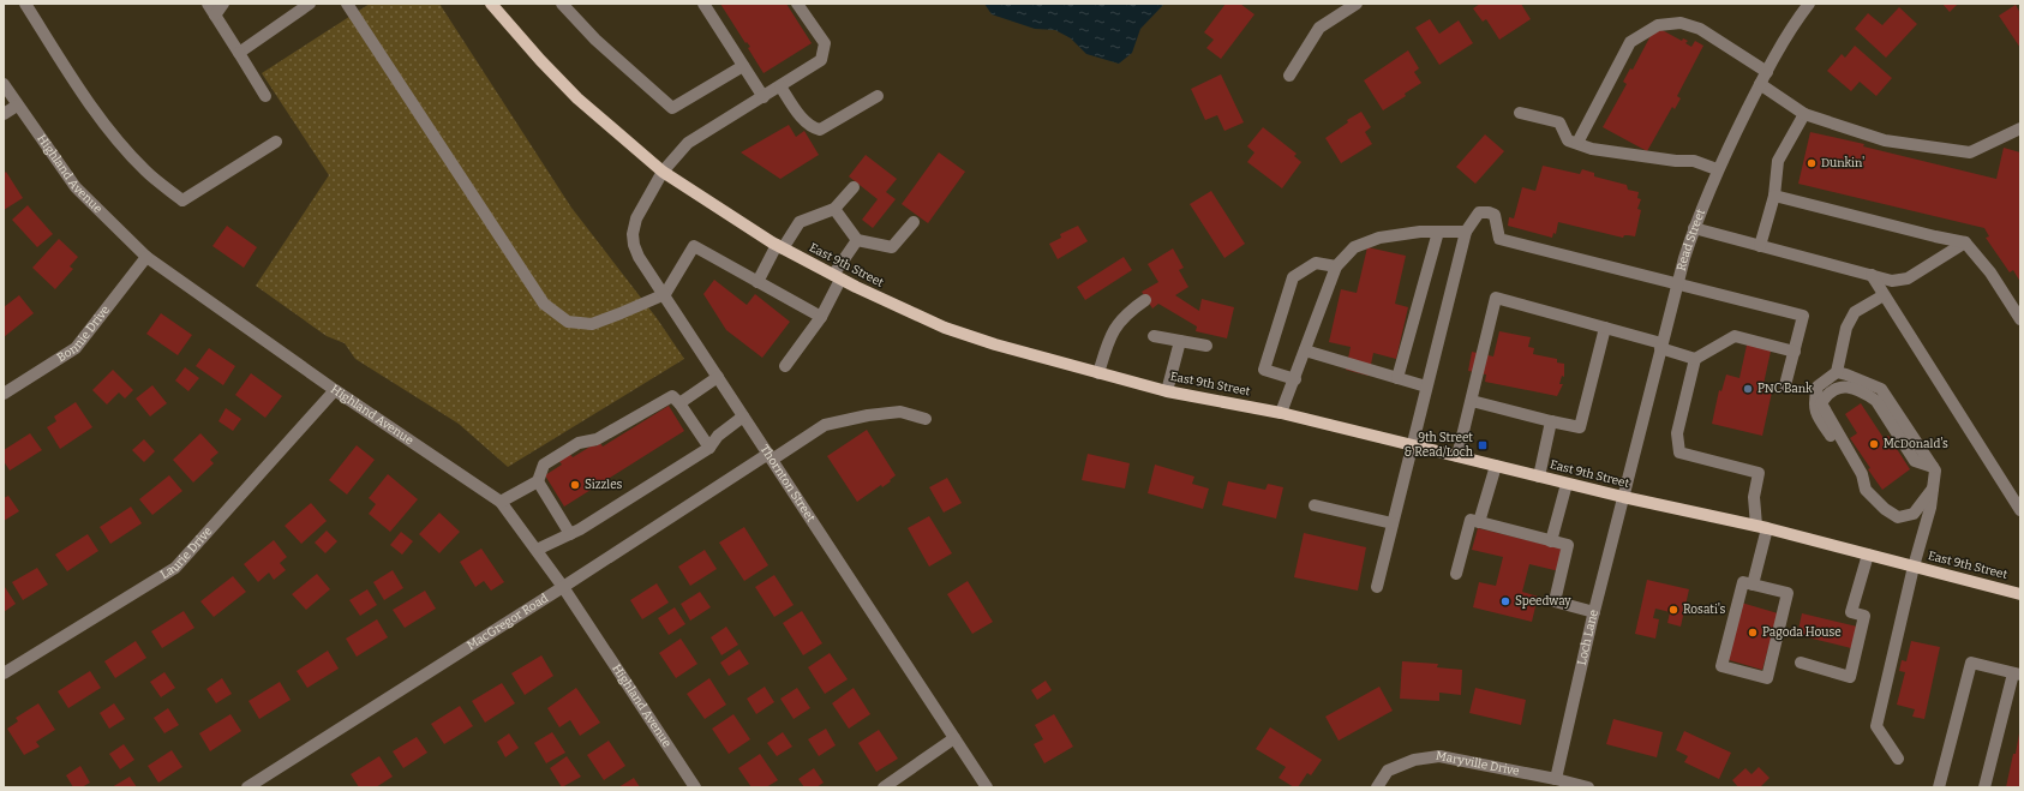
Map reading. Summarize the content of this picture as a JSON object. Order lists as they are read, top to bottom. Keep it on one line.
{"streets":{"main road":["East 9th Street"],"street":["Highland Avenue","Read Street","Bonnie Drive","Thornton Street","Laurie Drive","MacGregor Road","Loch Lane","Maryville Drive"]},"crossings":[["Highland Avenue","Bonnie Drive"],["Highland Avenue","Laurie Drive"],["Highland Avenue","MacGregor Road"],["Read Street","East 9th Street"],["Read Street","Loch Lane"],["East 9th Street","Thornton Street"],["East 9th Street","Loch Lane"],["Thornton Street","MacGregor Road"],["Loch Lane","Maryville Drive"]],"places":{"other":["Dunkin'","PNC Bank","McDonald's","Sizzles","Speedway","Rosati's","Pagoda House"],"transit":["9th Street & Read/Loch"]}}
